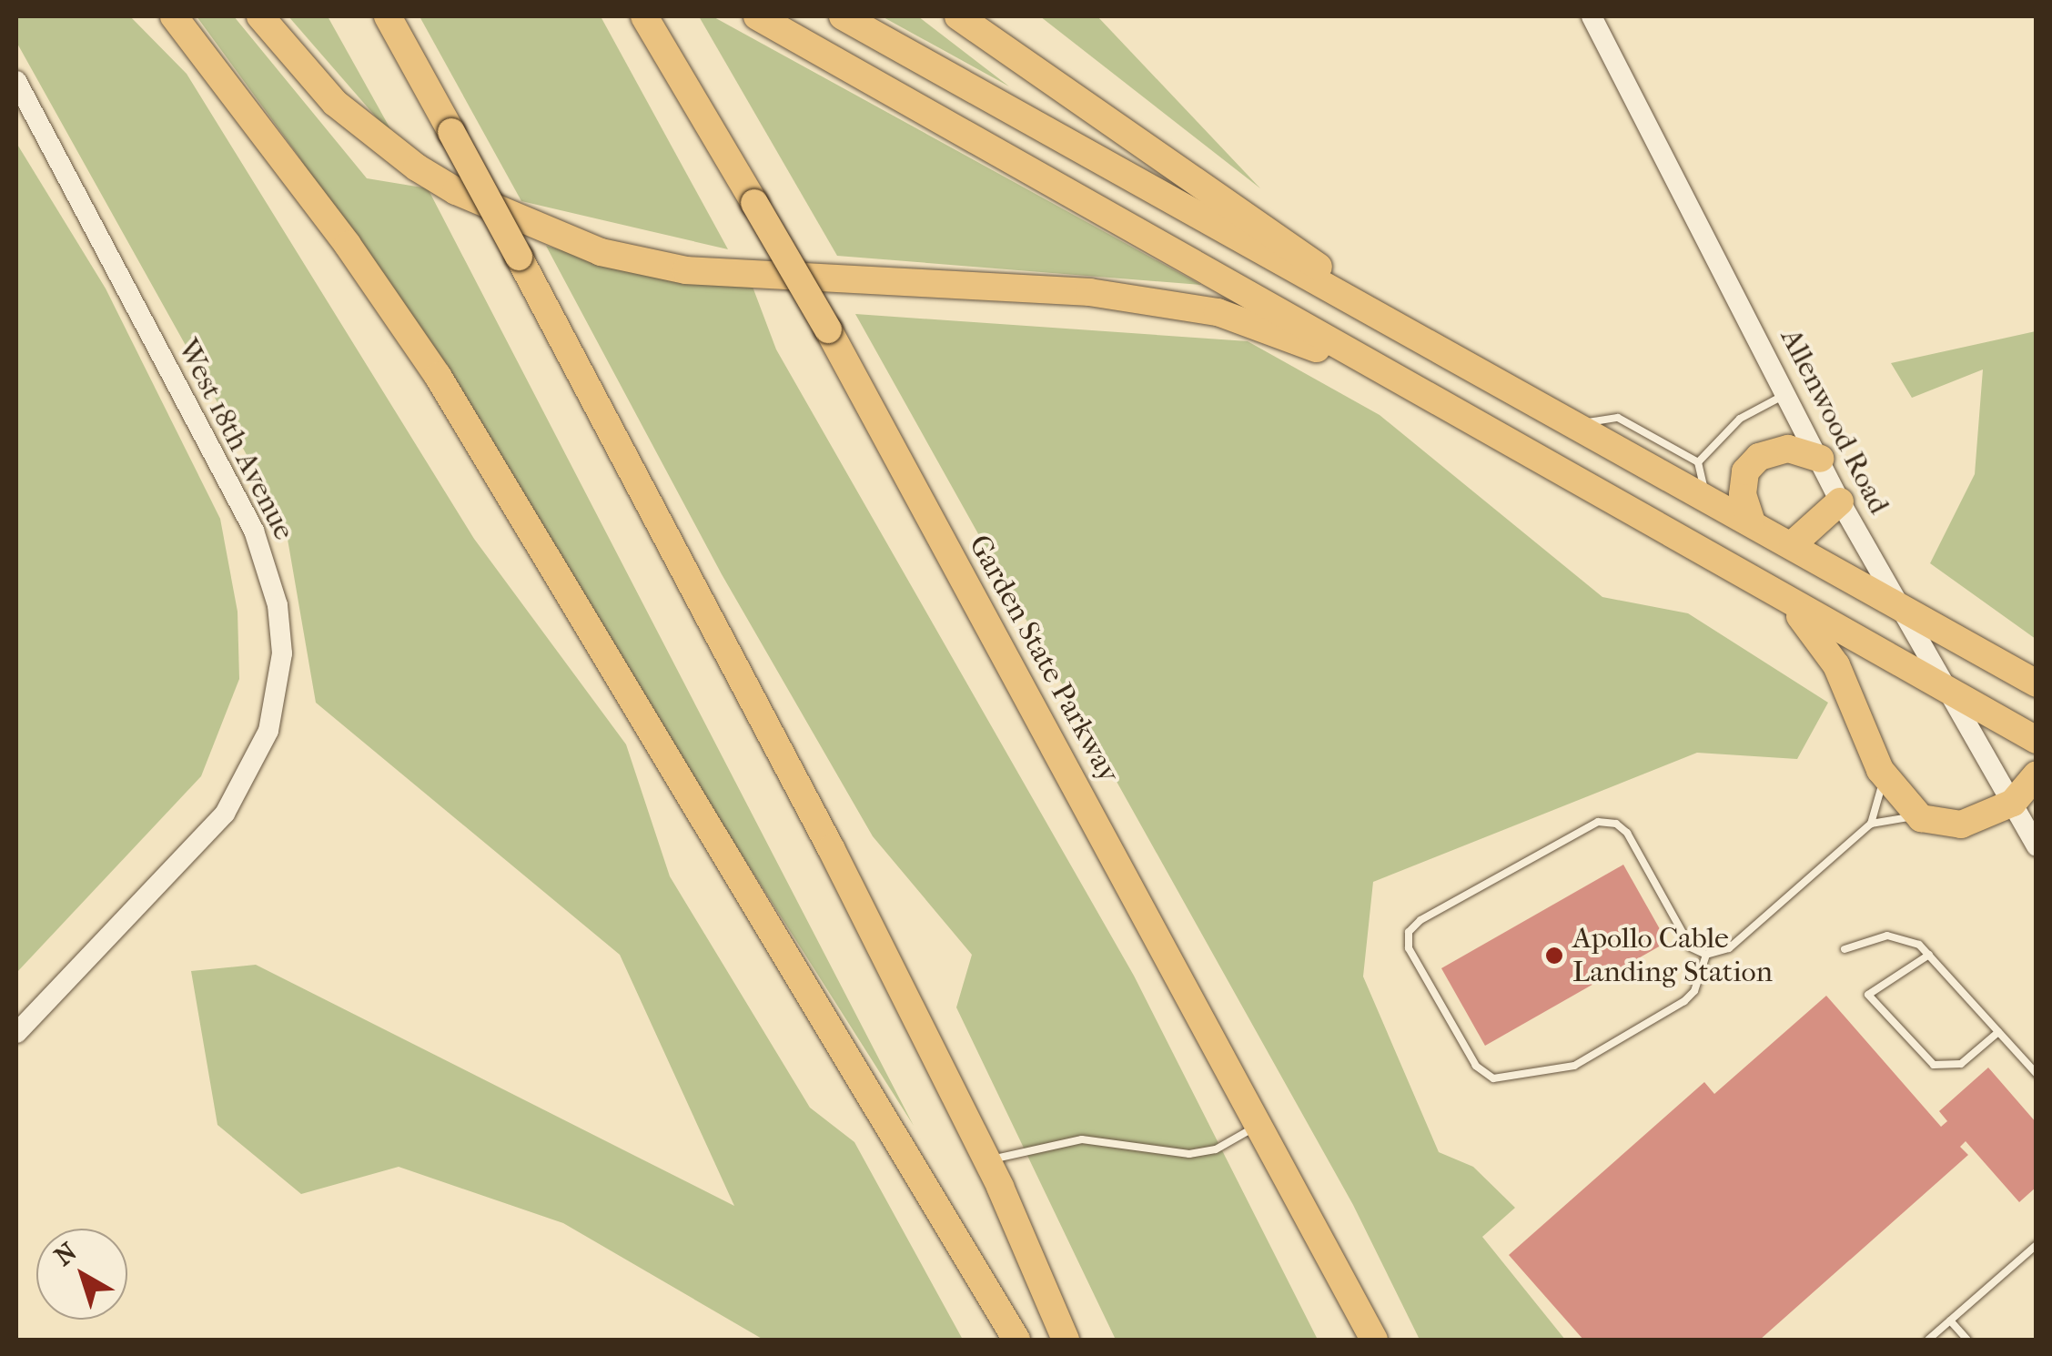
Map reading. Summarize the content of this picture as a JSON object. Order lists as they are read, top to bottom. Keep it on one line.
{"streets":{"highway":["Garden State Parkway"],"street":["Allenwood Road","West 18th Avenue"]},"places":["Apollo Cable Landing Station"],"north":"top left"}
